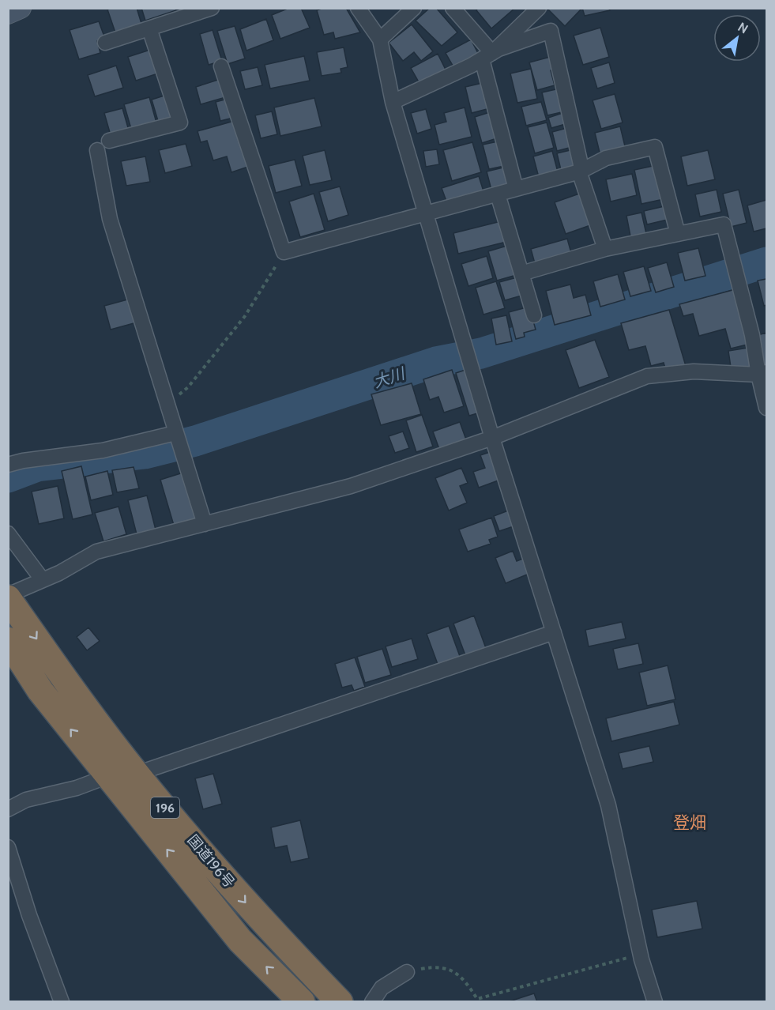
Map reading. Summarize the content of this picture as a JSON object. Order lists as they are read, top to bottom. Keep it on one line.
{"streets":{"highway":["196","国道196号"]},"districts":["登畑"],"water":["大川"],"north":"top right"}
